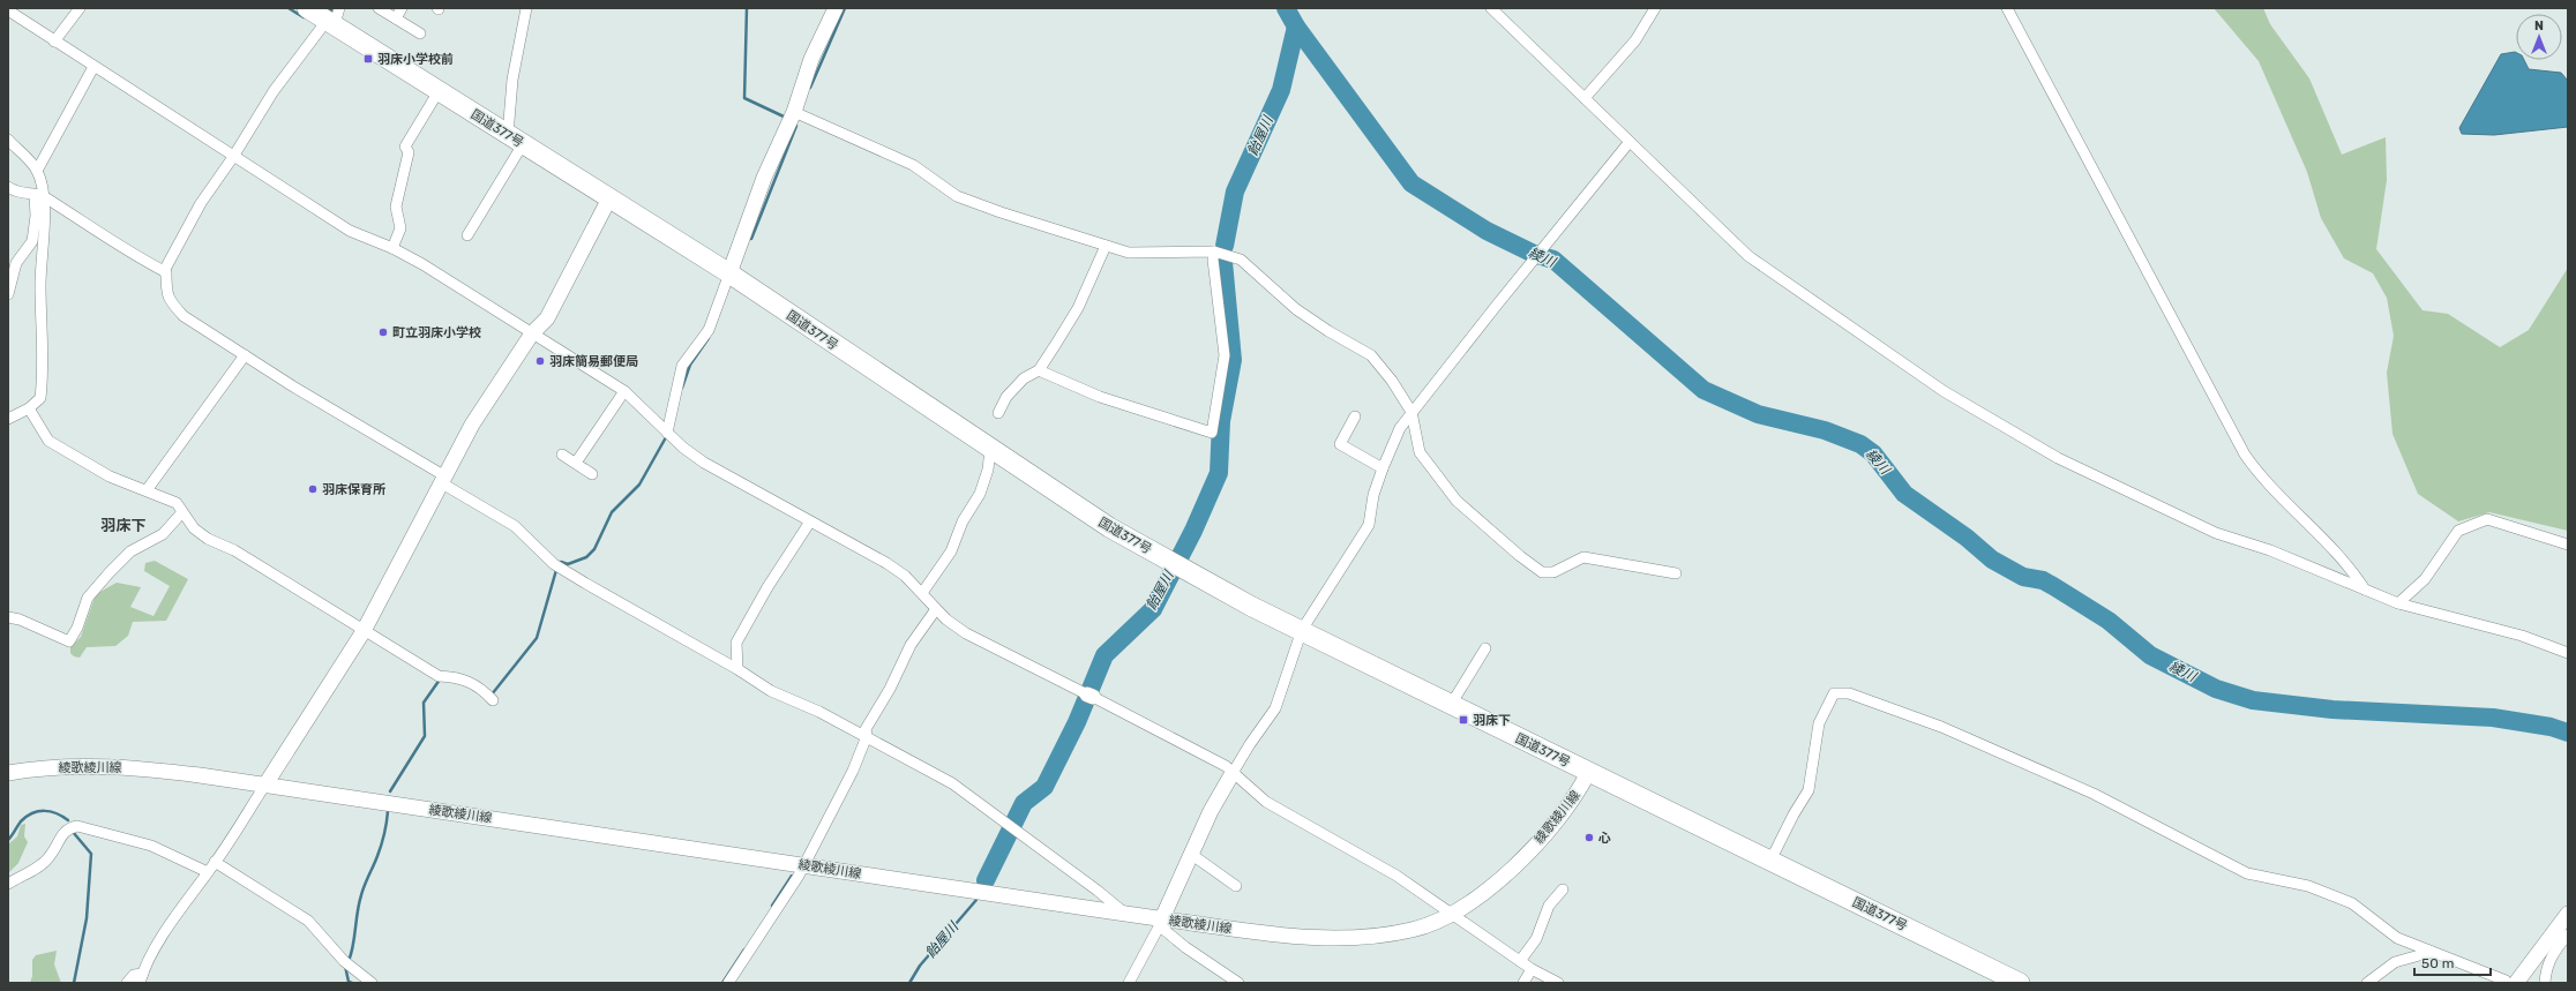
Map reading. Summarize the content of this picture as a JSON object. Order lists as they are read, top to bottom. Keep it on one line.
{"streets":{"highway":["国道377号"],"main road":["綾歌綾川線"]},"crossings":[["国道377号","綾歌綾川線"]],"districts":["羽床下"],"water":["飴屋川","綾川"],"places":{"transit":["羽床小学校前","羽床下"],"other":["町立羽床小学校","羽床簡易郵便局","羽床保育所","心"]},"scale_bar":"50 m","north":"top"}
